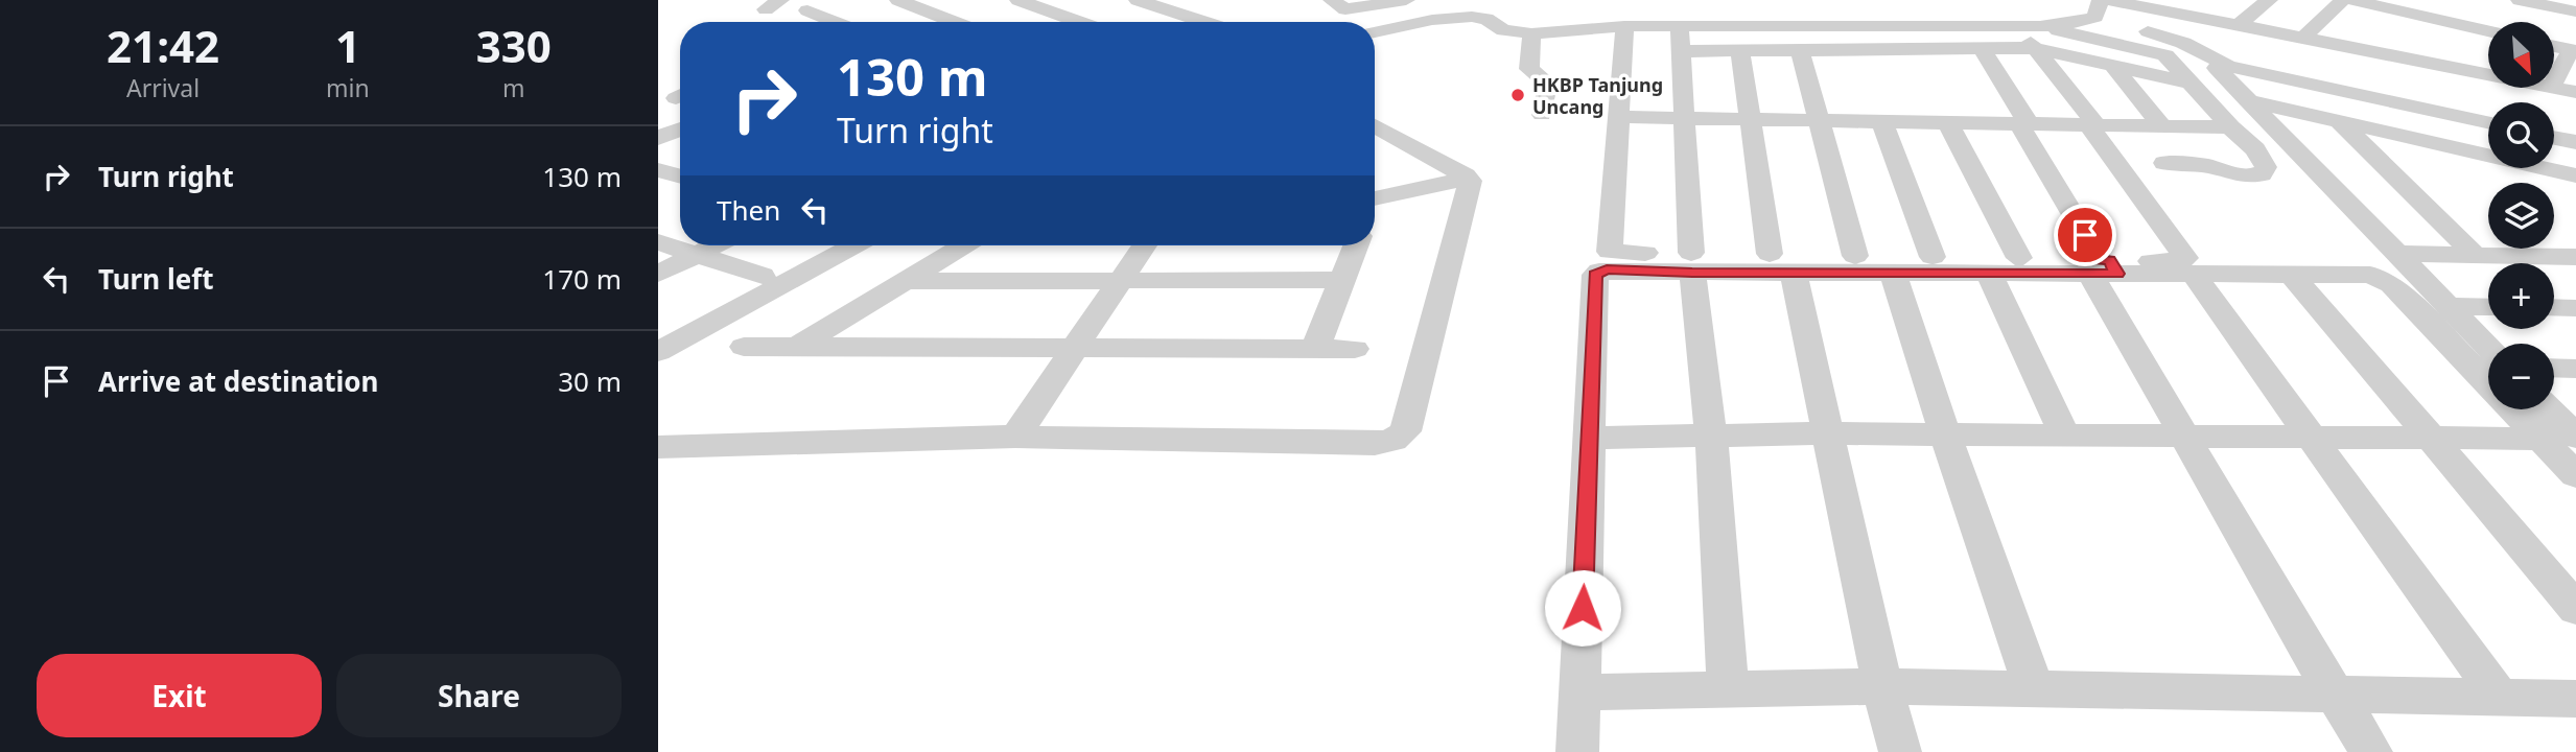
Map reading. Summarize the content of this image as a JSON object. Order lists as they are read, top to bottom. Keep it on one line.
{"places":["HKBP Tanjung Uncang"],"north":"bottom right","page":{"eta":["21:42","Arrival","1","min","330","m"],"map_buttons":["+","−"],"turn":["130 m","Turn right"],"list":[{"name":"Turn right","value":"130 m"},{"name":"Turn left","value":"170 m"},{"name":"Arrive at destination","value":"30 m"}],"then":"Then","buttons":["Exit","Share"]}}
